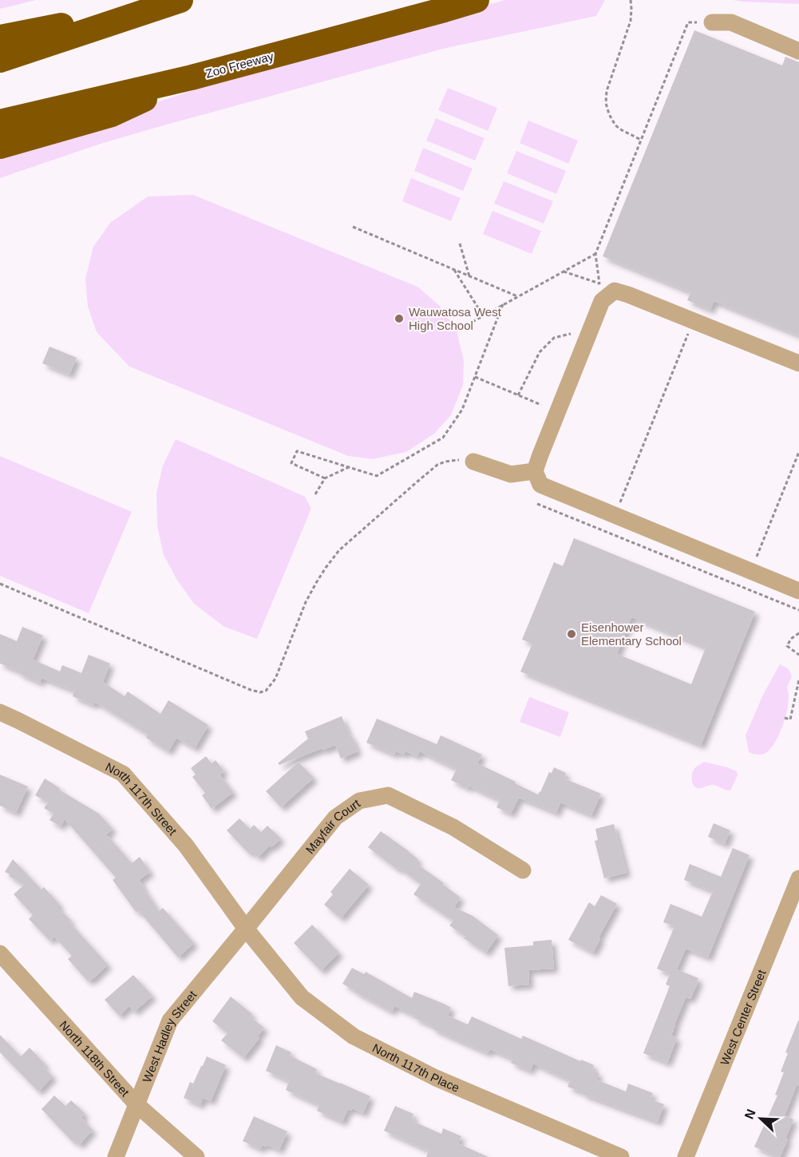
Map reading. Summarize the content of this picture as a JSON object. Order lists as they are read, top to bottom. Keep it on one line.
{"streets":{"highway":["Zoo Freeway"],"street":["North 117th Street","Mayfair Court","West Center Street","West Hadley Street","North 118th Street","North 117th Place"]},"crossings":[["North 117th Street","Mayfair Court"],["North 117th Street","West Hadley Street"],["North 117th Street","North 117th Place"],["Mayfair Court","West Hadley Street"],["Mayfair Court","North 117th Place"],["West Hadley Street","North 118th Street"],["West Hadley Street","North 117th Place"]],"places":["Wauwatosa West High School","Eisenhower Elementary School"],"north":"top left"}
